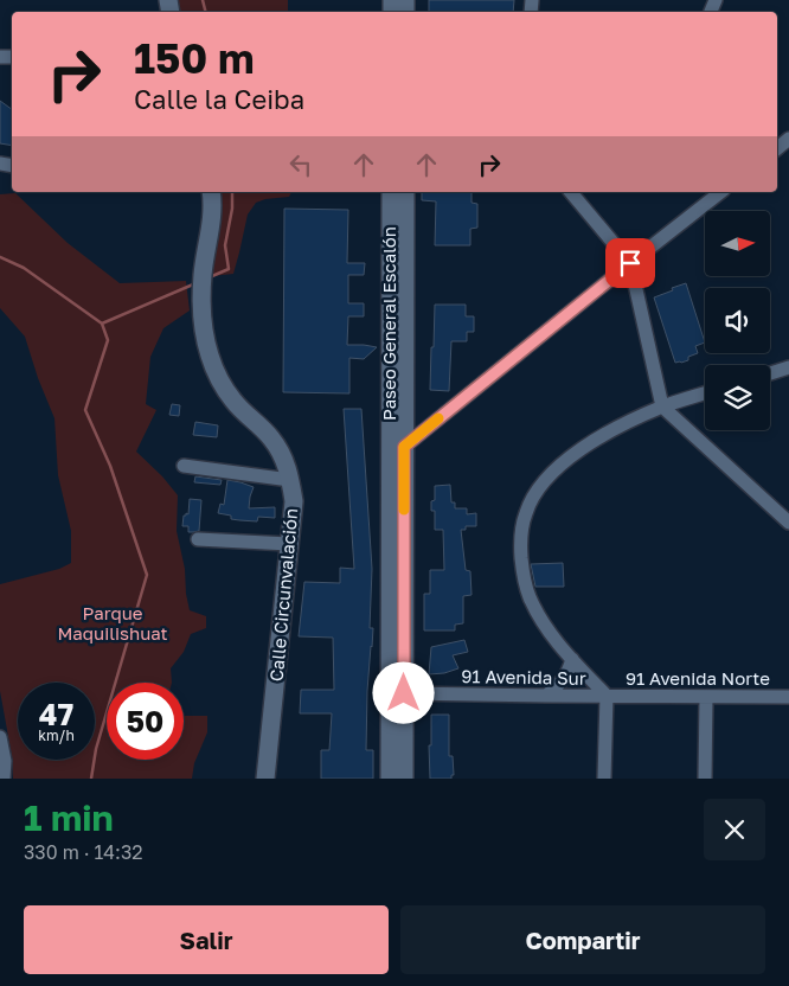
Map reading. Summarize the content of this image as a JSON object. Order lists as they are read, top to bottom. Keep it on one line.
{"streets":{"main road":["Paseo General Escalón","Calle Circunvalación"],"street":["91 Avenida Sur","91 Avenida Norte"]},"crossings":[["Paseo General Escalón","91 Avenida Sur"],["91 Avenida Sur","91 Avenida Norte"]],"parks":["Parque Maquilishuat"],"north":"right","page":{"turn":["150 m","Calle la Ceiba"],"speed":"47 km/h","limit":"50","heading":["1 min","330 m · 14:32"],"buttons":["Salir","Compartir"]}}
